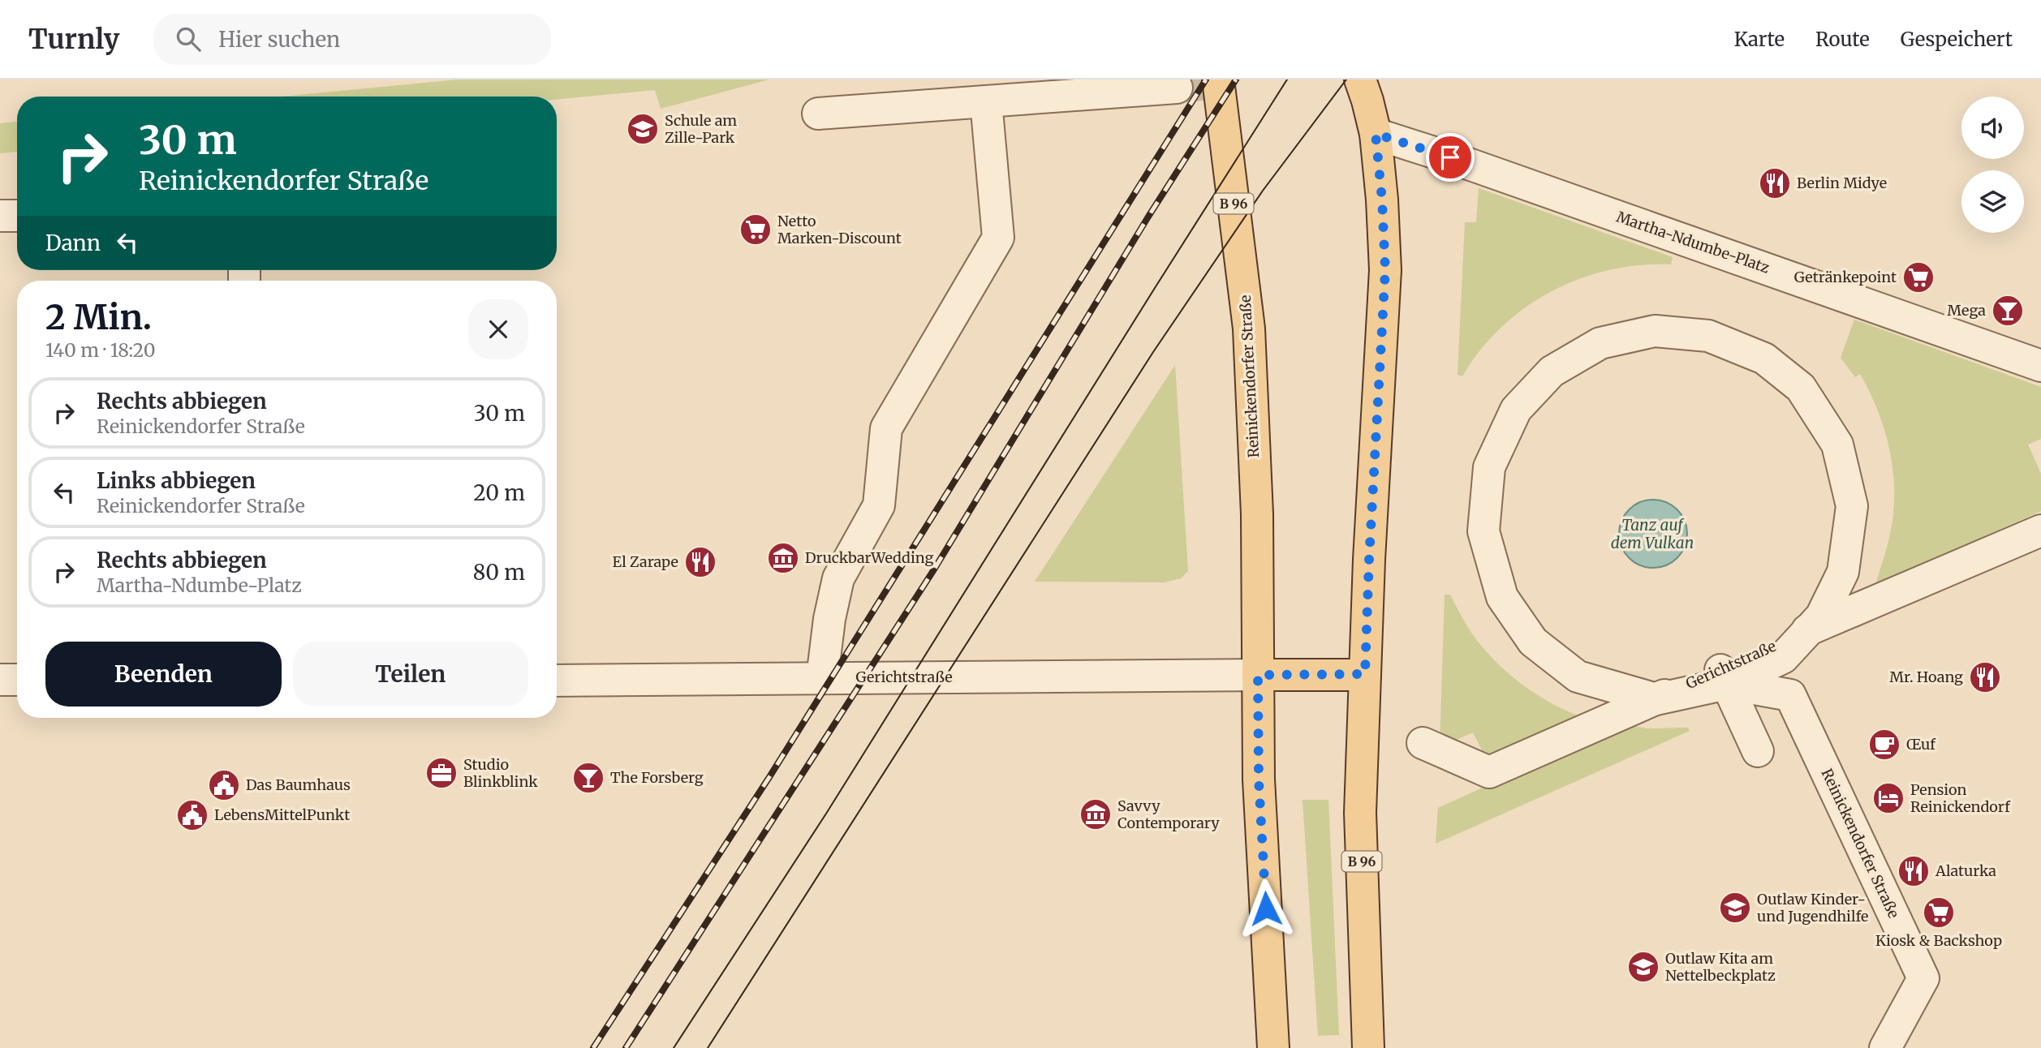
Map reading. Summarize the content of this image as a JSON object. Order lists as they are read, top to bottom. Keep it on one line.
{"streets":{"main road":["B 96","Reinickendorfer Straße"],"street":["Martha-Ndumbe-Platz","Gerichtstraße"]},"crossings":[["B 96","Martha-Ndumbe-Platz"],["Reinickendorfer Straße","Gerichtstraße"]],"water":["Tanz auf dem Vulkan"],"places":{"school or university":["Schule am Zille-Park","Outlaw Kinder- und Jugendhilfe","Outlaw Kita am Nettelbeckplatz"],"restaurant":["Berlin Midye","El Zarape","Mr. Hoang","Alaturka"],"supermarket":["Netto Marken-Discount","Getränkepoint","Kiosk & Backshop"],"bar":["Mega","The Forsberg"],"museum":["DruckbarWedding","Savvy Contemporary"],"cafe":["Œuf"],"office":["Studio Blinkblink"],"public building":["Das Baumhaus","LebensMittelPunkt"],"hotel":["Pension Reinickendorf"]},"page":{"header":"Turnly","search":"Hier suchen","nav":["Karte","Route","Gespeichert"],"turn":["30 m","Reinickendorfer Straße"],"then":"Dann","heading":["2 Min.","140 m · 18:20"],"list":[{"name":"Rechts abbiegen","note":"Reinickendorfer Straße","value":"30 m"},{"name":"Links abbiegen","note":"Reinickendorfer Straße","value":"20 m"},{"name":"Rechts abbiegen","note":"Martha-Ndumbe-Platz","value":"80 m"}],"buttons":["Beenden","Teilen"]}}
